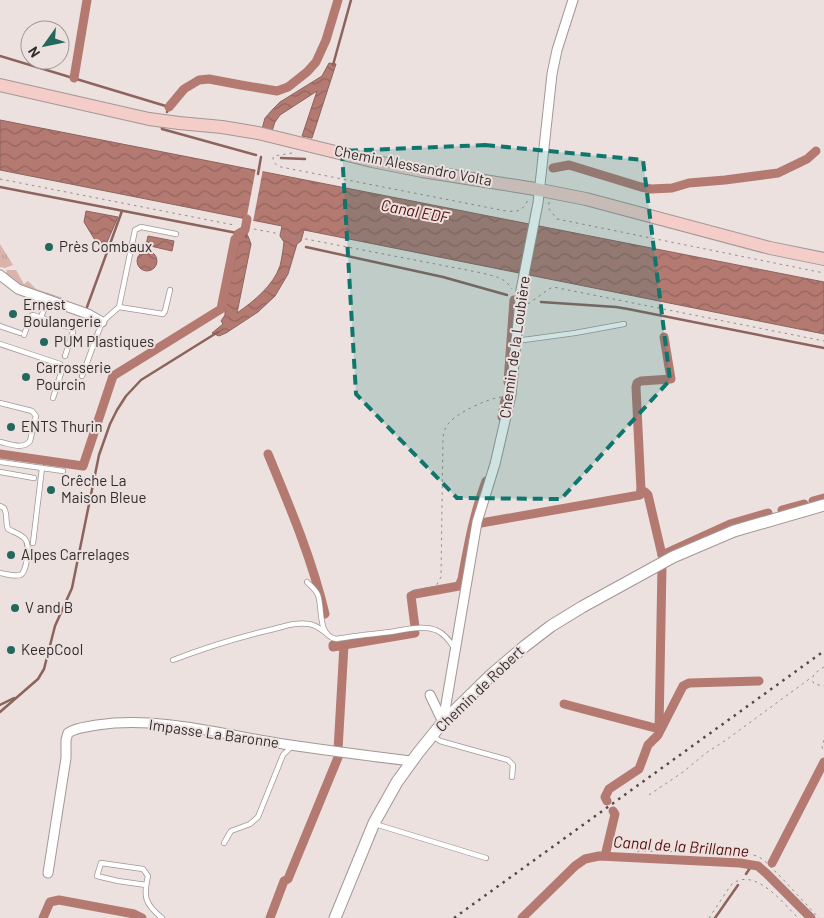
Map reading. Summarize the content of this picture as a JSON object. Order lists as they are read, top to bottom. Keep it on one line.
{"streets":{"main road":["Chemin Alessandro Volta"],"street":["Chemin de la Loubière","Chemin de Robert","Impasse La Baronne"]},"crossings":[["Chemin Alessandro Volta","Chemin de la Loubière"],["Chemin de la Loubière","Chemin de Robert"],["Chemin de Robert","Impasse La Baronne"]],"water":["Canal EDF","Canal de la Brillanne"],"places":["Près Combaux","Ernest Boulangerie","PUM Plastiques","Carrosserie Pourcin","ENTS Thurin","Crêche La Maison Bleue","Alpes Carrelages","V and B","KeepCool"],"north":"bottom left"}
